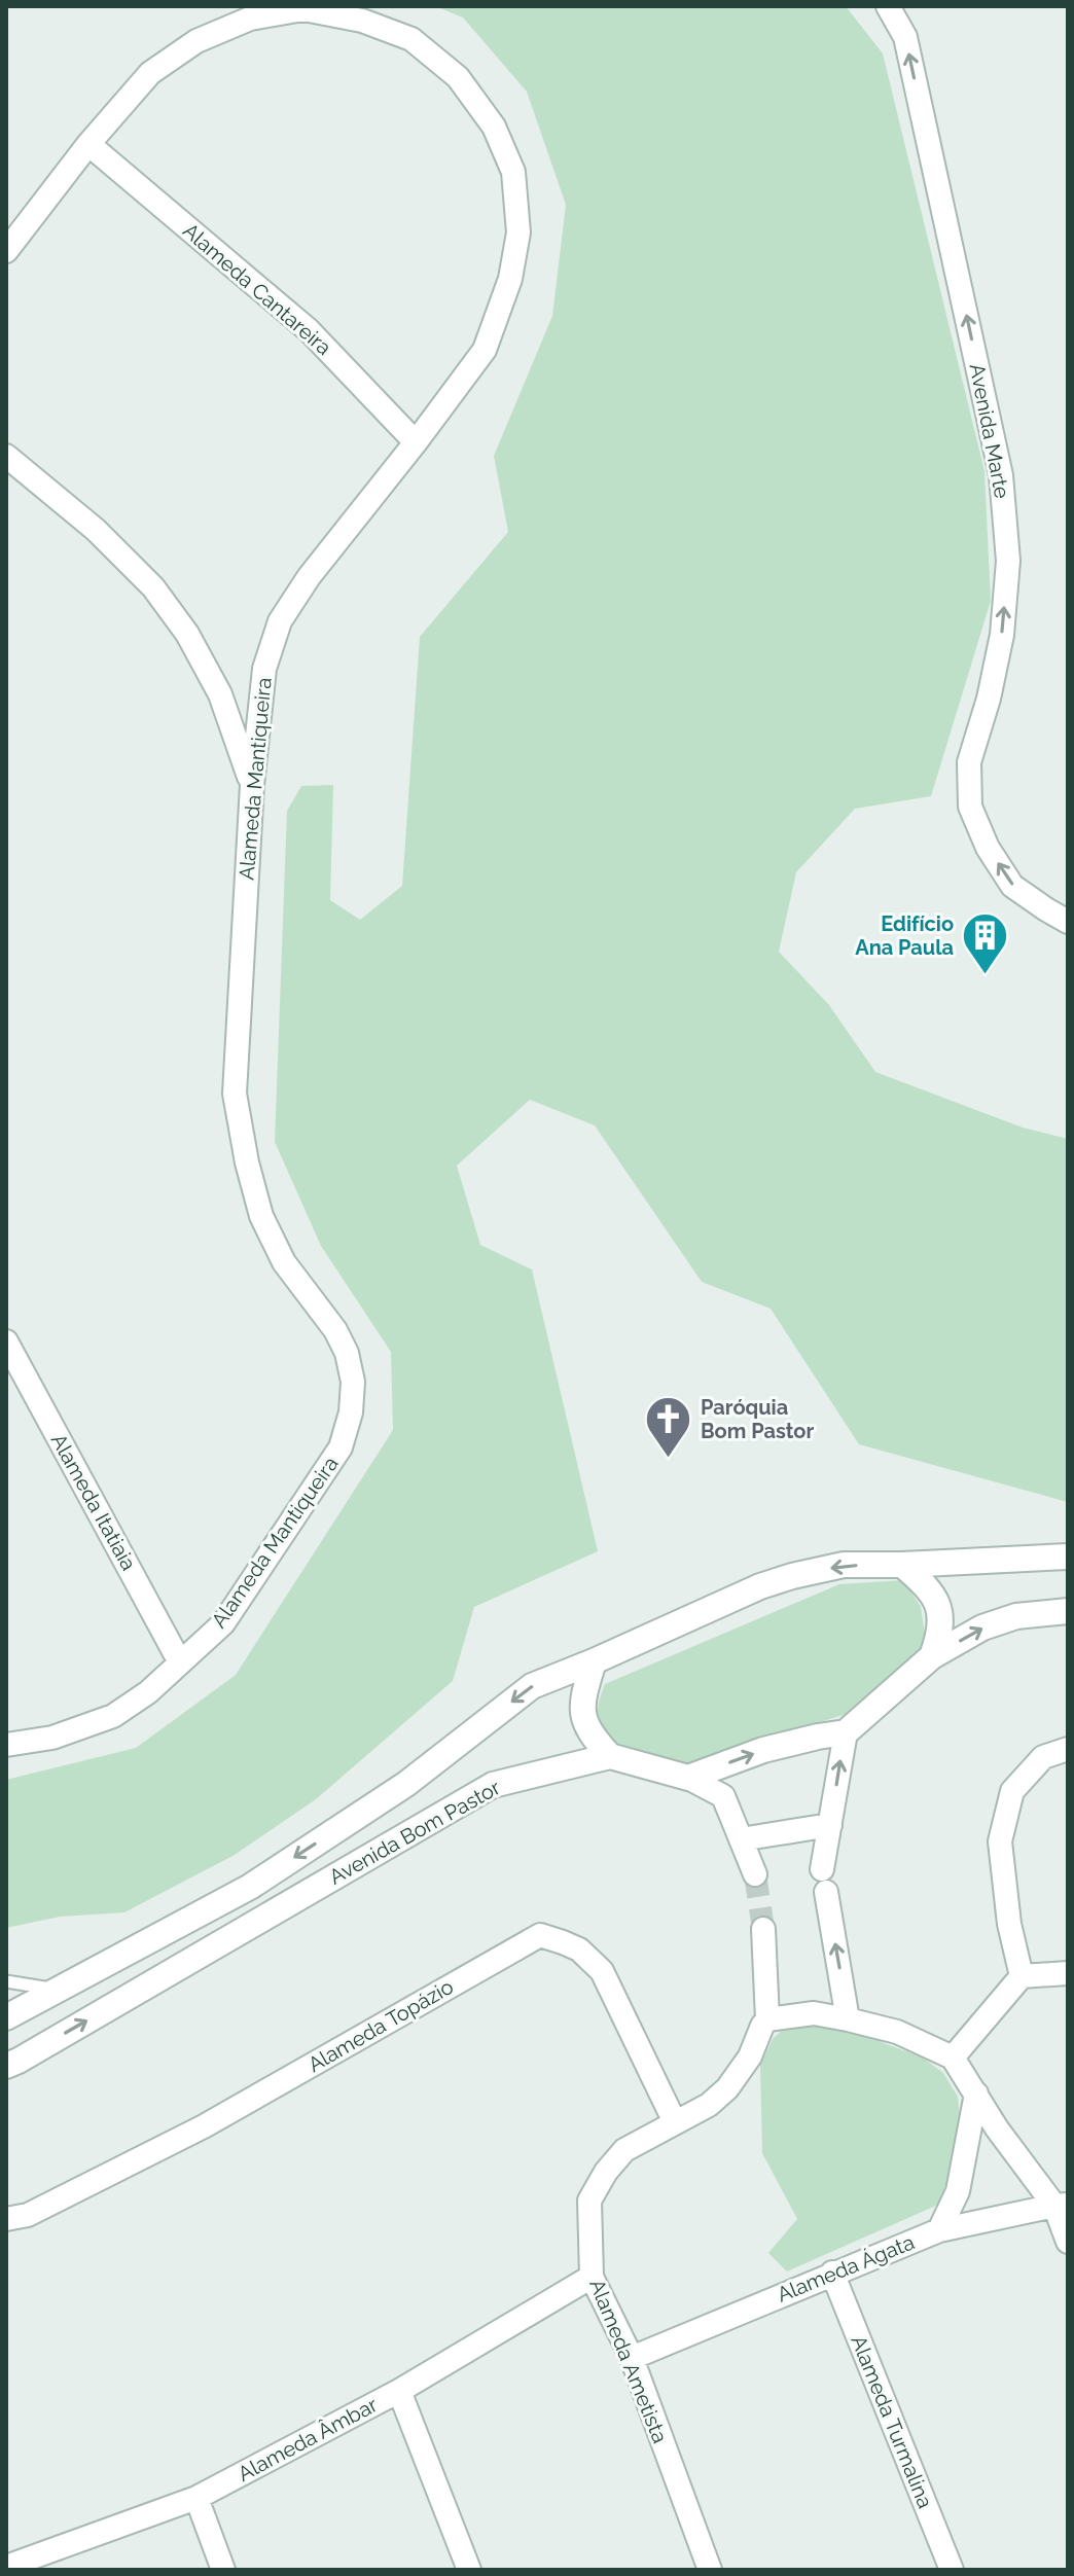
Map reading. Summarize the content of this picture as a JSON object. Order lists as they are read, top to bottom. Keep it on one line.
{"streets":{"street":["Alameda Cantareira","Avenida Marte","Alameda Mantiqueira","Alameda Itatiaia","Avenida Bom Pastor","Alameda Topázio","Alameda Ágata","Alameda Ametista","Alameda Turmalina","Alameda Âmbar"]},"crossings":[["Alameda Cantareira","Alameda Mantiqueira"],["Alameda Mantiqueira","Alameda Itatiaia"],["Alameda Topázio","Alameda Ametista"],["Alameda Ágata","Alameda Ametista"],["Alameda Ágata","Alameda Turmalina"],["Alameda Ametista","Alameda Âmbar"]],"one_way":["Avenida Marte"],"places":{"building":["Edifício Ana Paula"],"church":["Paróquia Bom Pastor"]}}
